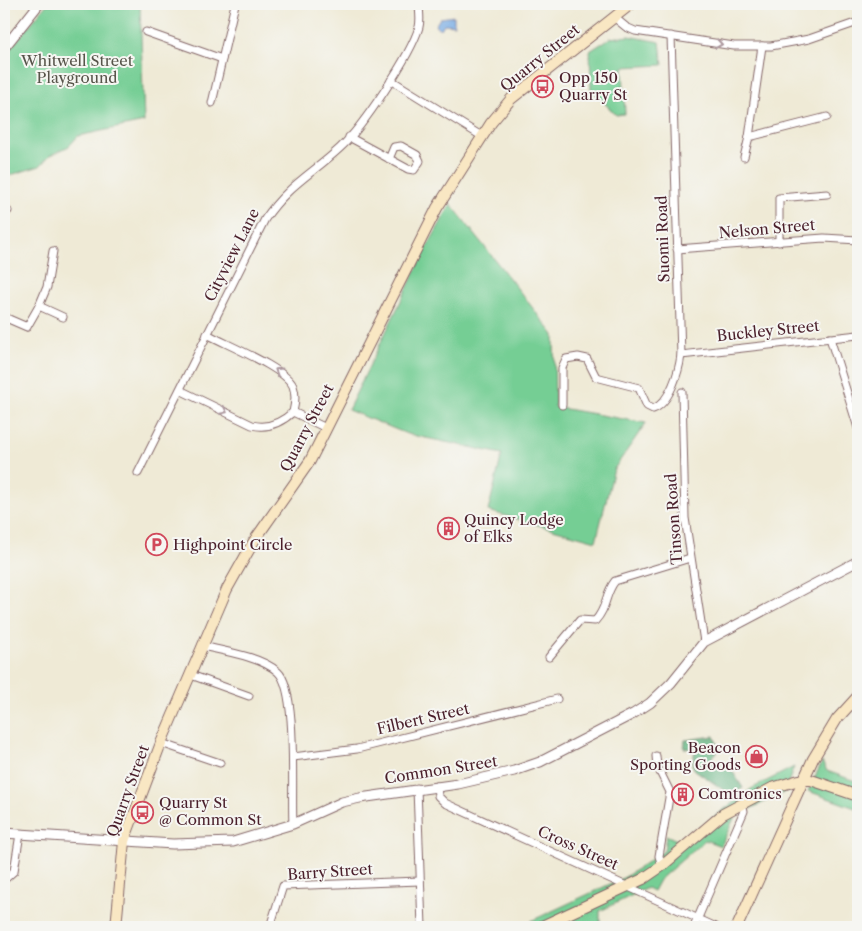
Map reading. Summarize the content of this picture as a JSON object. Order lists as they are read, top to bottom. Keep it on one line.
{"streets":{"main road":["Quarry Street"],"street":["Nelson Street","Suomi Road","Cityview Lane","Buckley Street","Tinson Road","Filbert Street","Common Street","Cross Street","Barry Street"]},"crossings":[["Quarry Street","Common Street"],["Nelson Street","Suomi Road"],["Suomi Road","Buckley Street"],["Tinson Road","Common Street"],["Common Street","Cross Street"]],"parks":["Whitwell Street Playground"],"places":{"bus stop":["Opp 150 Quarry St","Quarry St @ Common St"],"building":["Quincy Lodge of Elks","Comtronics"],"parking":["Highpoint Circle"],"shop":["Beacon Sporting Goods"]}}
